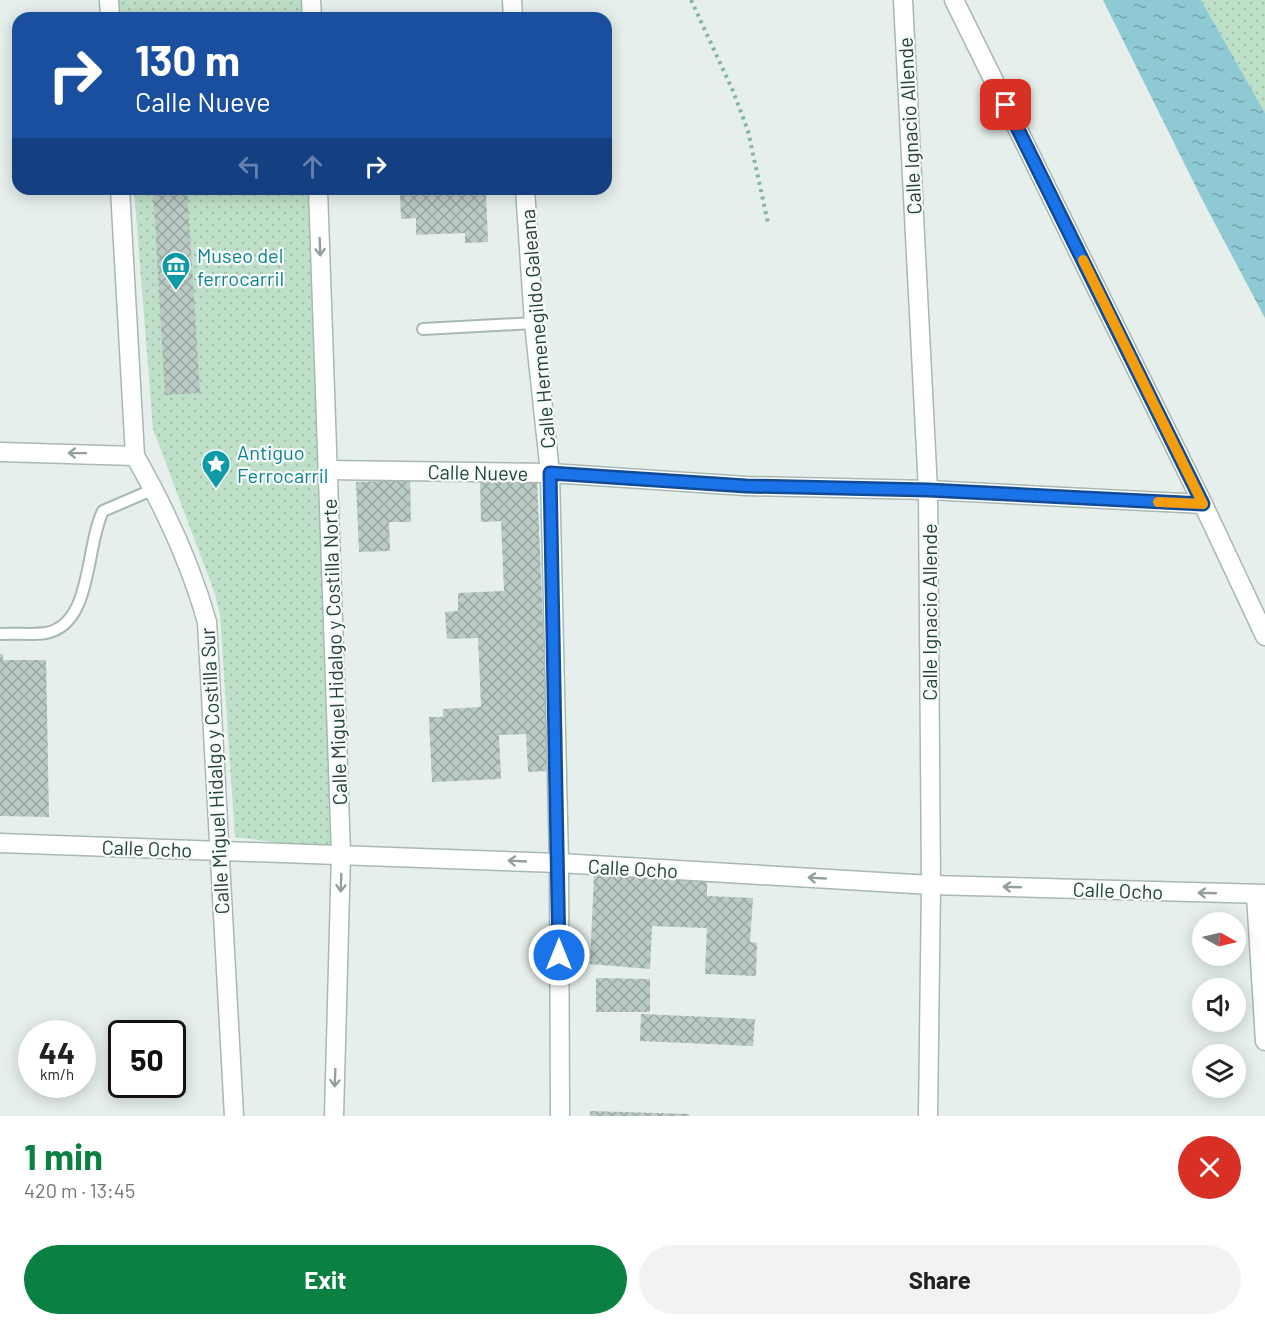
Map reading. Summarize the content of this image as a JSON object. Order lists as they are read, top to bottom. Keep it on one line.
{"streets":{"street":["Calle Ignacio Allende","Calle Hermenegildo Galeana","Calle Nueve","Calle Miguel Hidalgo y Costilla Norte","Calle Miguel Hidalgo y Costilla Sur","Calle Ocho"]},"crossings":[["Calle Ignacio Allende","Calle Nueve"],["Calle Ignacio Allende","Calle Ocho"],["Calle Hermenegildo Galeana","Calle Nueve"],["Calle Hermenegildo Galeana","Calle Ocho"],["Calle Nueve","Calle Miguel Hidalgo y Costilla Norte"],["Calle Miguel Hidalgo y Costilla Norte","Calle Ocho"],["Calle Miguel Hidalgo y Costilla Sur","Calle Ocho"]],"one_way":["Calle Miguel Hidalgo y Costilla Norte","Calle Ocho"],"places":{"museum":["Museo del ferrocarril"],"place":["Antiguo Ferrocarril"]},"north":"right","page":{"turn":["130 m","Calle Nueve"],"speed":"44 km/h","limit":"50","heading":["1 min","420 m · 13:45"],"buttons":["Exit","Share"]}}
